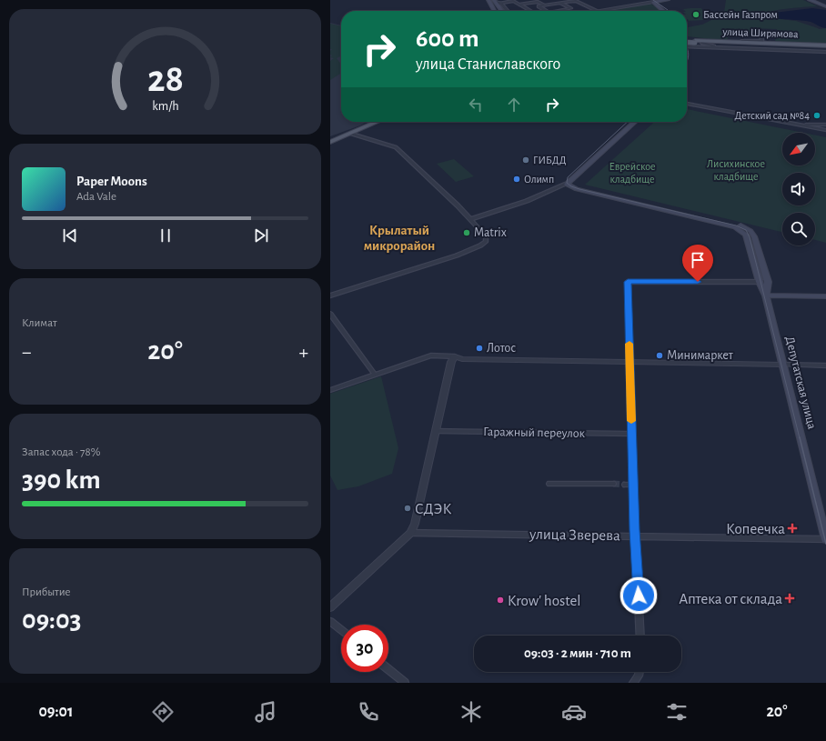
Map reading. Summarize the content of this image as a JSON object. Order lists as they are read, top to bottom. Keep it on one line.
{"streets":{"main road":["улица Ширямова","Депутатская улица"],"street":["Гаражный переулок","улица Зверева"]},"crossings":[["Депутатская улица","улица Зверева"]],"districts":["Крылатый микрорайон"],"parks":["Лисихинское кладбище","Еврейское кладбище"],"places":{"other":["Бассейн Газпром","Детский сад №84","ГИБДД","Олимп","Matrix","Лотос","Минимаркет","СДЭК","Krow' hostel"],"health":["Копеечка","Аптека от склада"]},"north":"bottom left","page":{"turn":["600 m","улица Станиславского"],"song":["Paper Moons","Ada Vale"],"tile":["Климат",["Запас хода · 78%","390 km"],["Прибытие","09:03"]],"heat":["−","20°","+"],"limit":"30","trip":"09:03 · 2 мин · 710 m","tabs":["09:01","20°"],"gauge":["28","km/h"]}}
